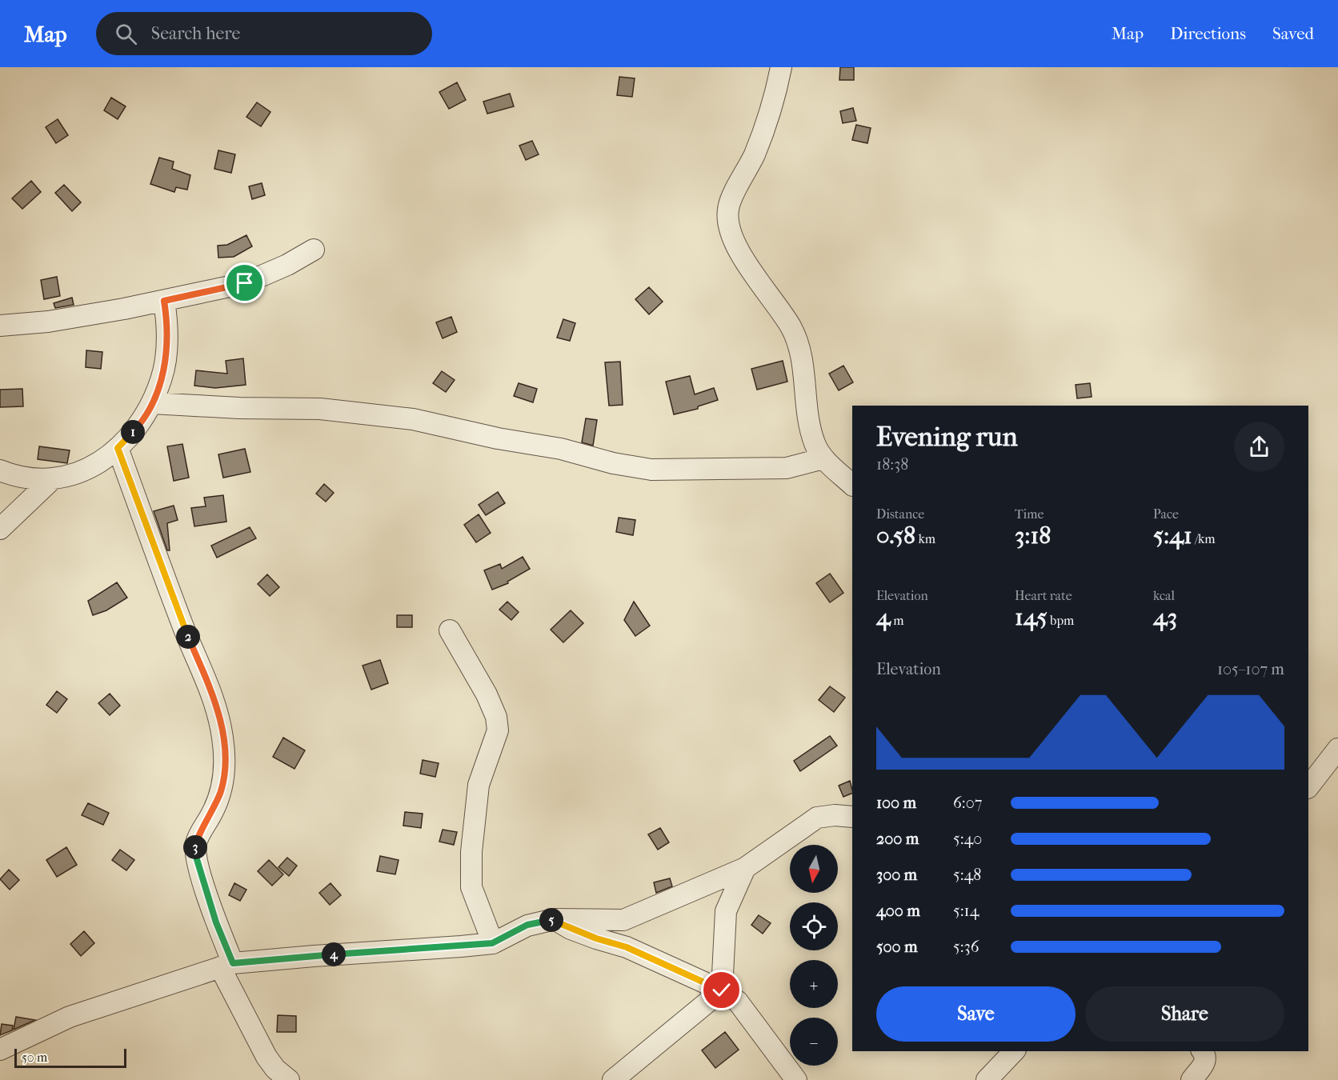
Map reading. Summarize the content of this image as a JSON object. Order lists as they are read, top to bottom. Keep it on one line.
{"scale_bar":"50 m","north":"bottom","page":{"header":"Map","search":"Search here","nav":["Map","Directions","Saved"],"heading":["Evening run","18:38"],"pins":["1","2","3","5","4"],"stats":[["Distance","0.58 km"],["Time","3:18"],["Pace","5:41 /km"],["Elevation","4 m"],["Heart rate","145 bpm"],["kcal","43"]],"chart":["Elevation","105–107 m"],"list":[{"name":"100 m","note":"6:07"},{"name":"200 m","note":"5:40"},{"name":"300 m","note":"5:48"},{"name":"400 m","note":"5:14"},{"name":"500 m","note":"5:36"}],"map_buttons":["+","−"],"buttons":["Save","Share"],"scale":"50 m"}}
